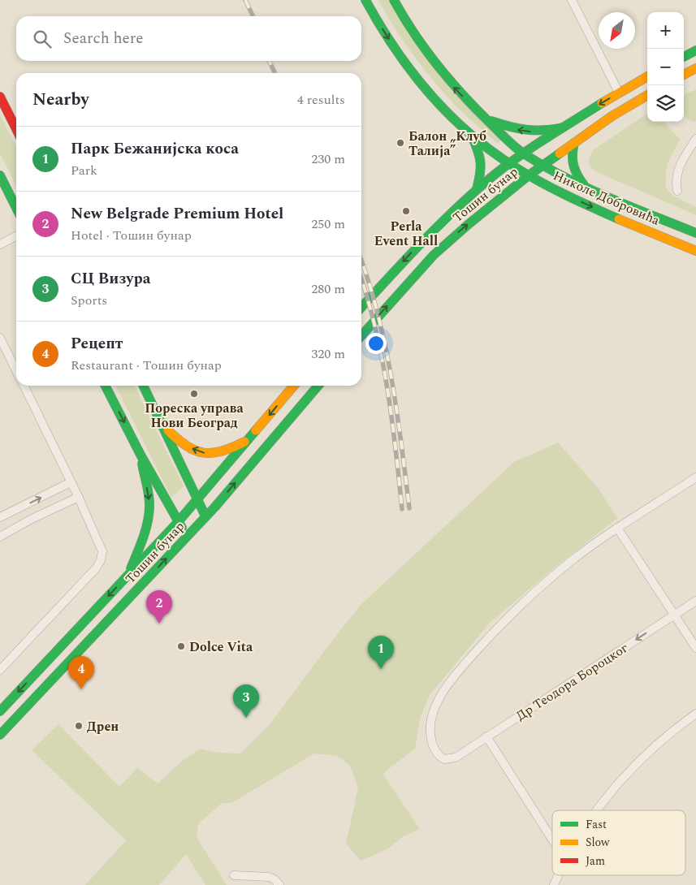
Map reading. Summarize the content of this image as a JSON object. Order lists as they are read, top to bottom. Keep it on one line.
{"streets":{"main road":["Тошин бунар","Николе Добровића"],"street":["Др Теодора Бороцког"]},"crossings":[["Тошин бунар","Николе Добровића"]],"one_way":["Др Теодора Бороцког"],"places":["Балон „Клуб Талија”","Perla Event Hall","Пореска управа Нови Београд","Dolce Vita","Дрен"],"legend":["Fast","Slow","Jam"],"north":"bottom left","page":{"map_buttons":["+","−"],"search":"Search here","heading":["Nearby","4 results"],"list":[{"mark":"1","name":"Парк Бежанијска коса","note":"Park","value":"230 m"},{"mark":"2","name":"New Belgrade Premium Hotel","note":"Hotel · Тошин бунар","value":"250 m"},{"mark":"3","name":"СЦ Визура","note":"Sports","value":"280 m"},{"mark":"4","name":"Рецепт","note":"Restaurant · Тошин бунар","value":"320 m"}],"pins":["2","1","4","3"]}}
